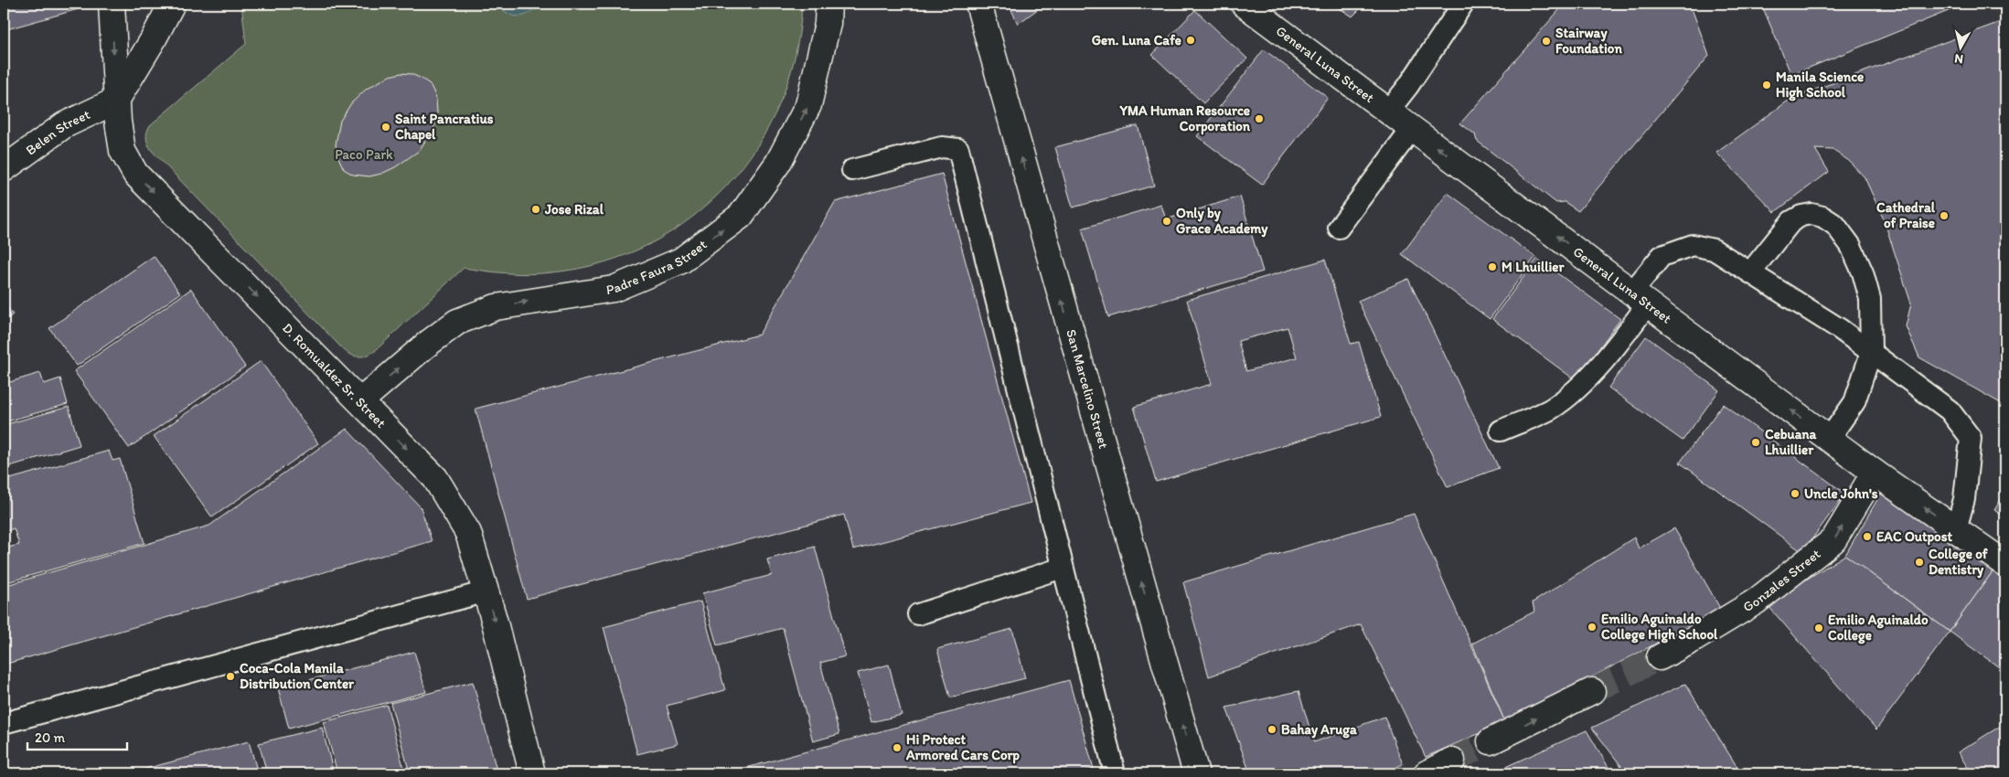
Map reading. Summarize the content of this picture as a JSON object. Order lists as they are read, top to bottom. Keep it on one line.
{"streets":{"main road":["General Luna Street","Belen Street","Padre Faura Street","D. Romualdez Sr. Street","San Marcelino Street","Gonzales Street"]},"crossings":[["General Luna Street","Gonzales Street"],["Belen Street","D. Romualdez Sr. Street"],["Padre Faura Street","D. Romualdez Sr. Street"]],"one_way":["General Luna Street","Padre Faura Street","D. Romualdez Sr. Street","San Marcelino Street","Gonzales Street"],"parks":["Paco Park"],"places":["Gen. Luna Cafe","Stairway Foundation","Manila Science High School","YMA Human Resource Corporation","Saint Pancratius Chapel","Jose Rizal","Cathedral of Praise","Only by Grace Academy","M Lhuillier","Cebuana Lhuillier","Uncle John's","EAC Outpost","College of Dentistry","Emilio Aguinaldo College High School","Emilio Aguinaldo College","Coca-Cola Manila Distribution Center","Bahay Aruga","Hi Protect Armored Cars Corp"],"scale_bar":"20 m","north":"bottom"}
